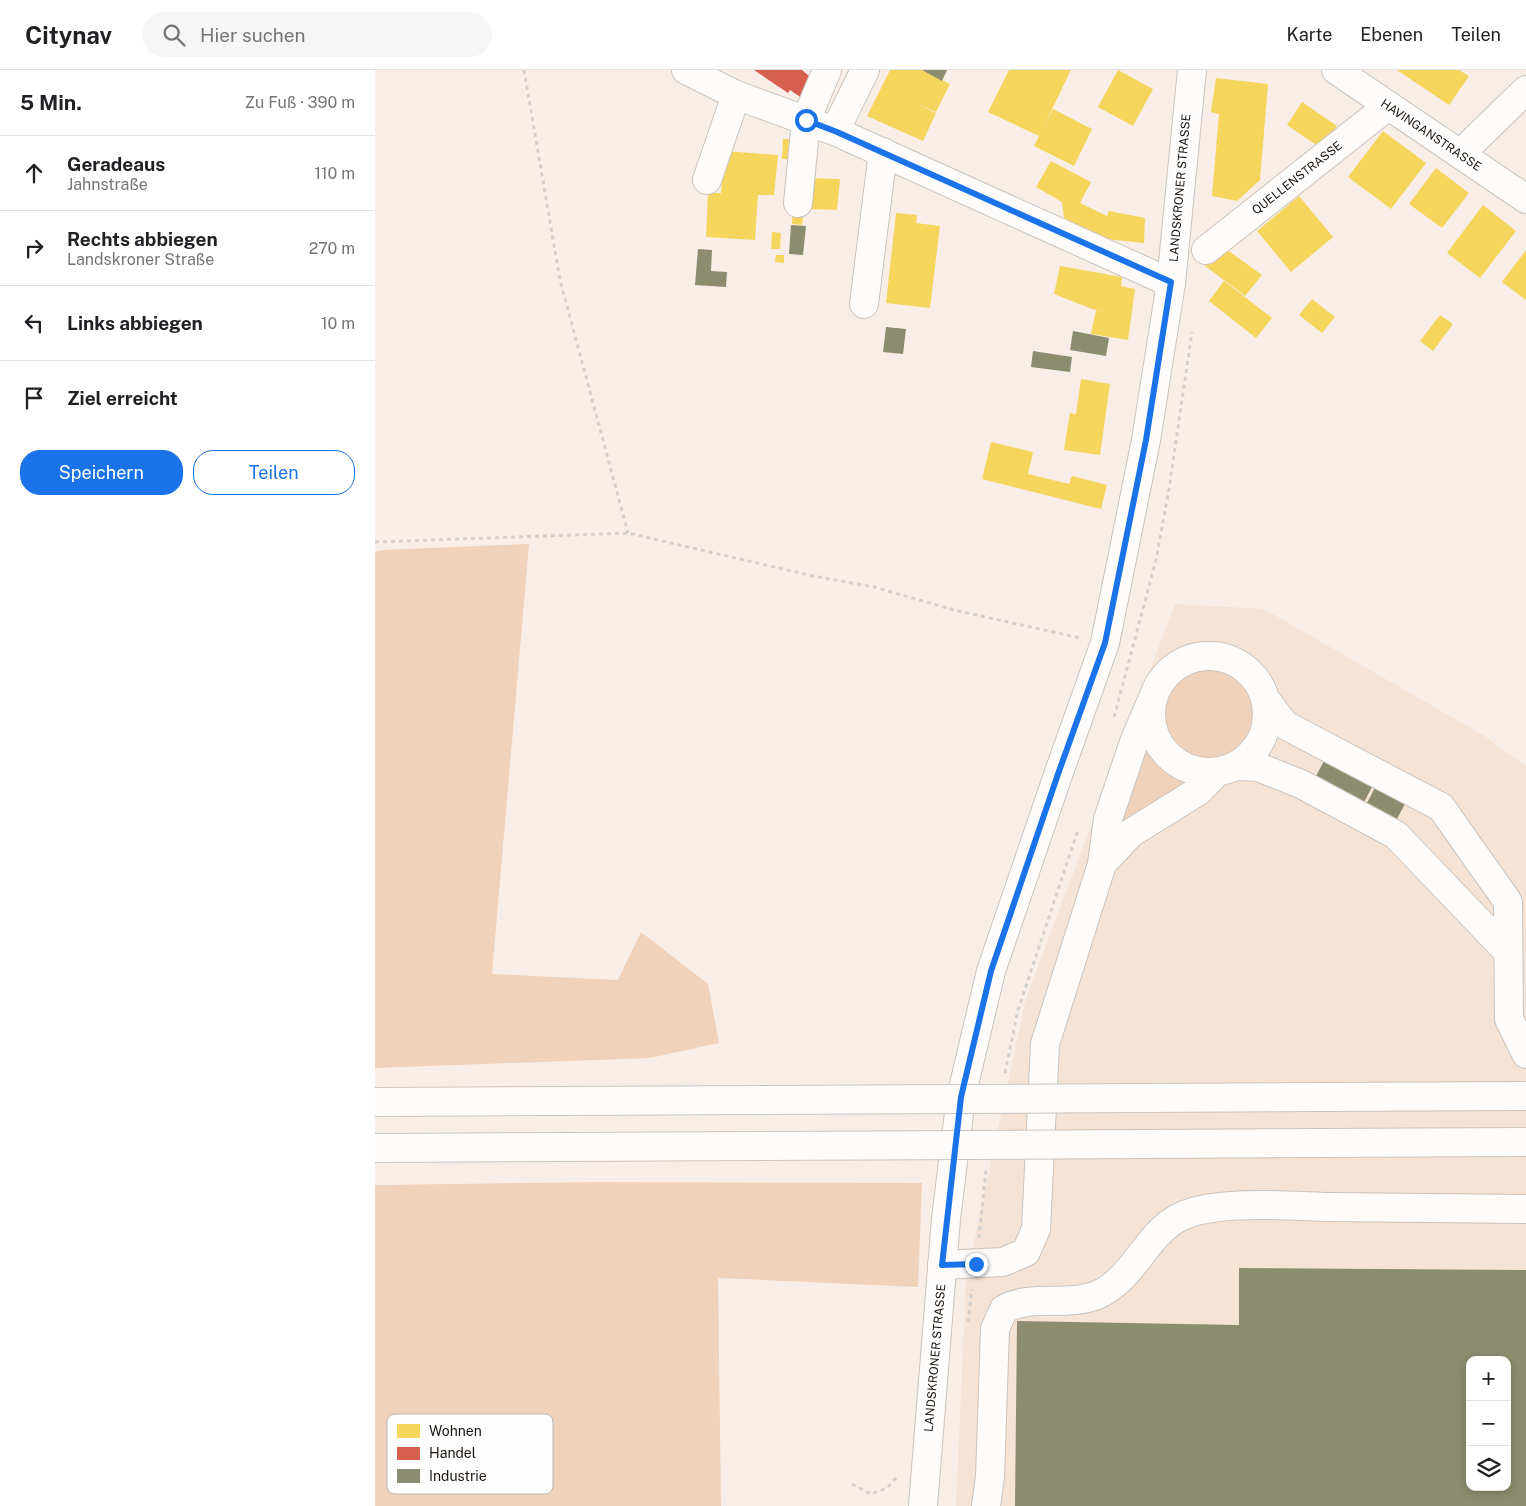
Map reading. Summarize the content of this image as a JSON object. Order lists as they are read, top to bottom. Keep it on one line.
{"streets":{"main road":["HAVINGANSTRASSE","QUELLENSTRASSE","LANDSKRONER STRASSE"]},"crossings":[["HAVINGANSTRASSE","QUELLENSTRASSE"]],"legend":["Wohnen","Handel","Industrie"],"page":{"header":"Citynav","search":"Hier suchen","nav":["Karte","Ebenen","Teilen"],"heading":["5 Min.","Zu Fuß · 390 m"],"list":[["Geradeaus","Jahnstraße","110 m"],["Rechts abbiegen","Landskroner Straße","270 m"],["Links abbiegen","10 m"],"Ziel erreicht"],"buttons":["Speichern","Teilen"],"map_buttons":["+","−"]}}
